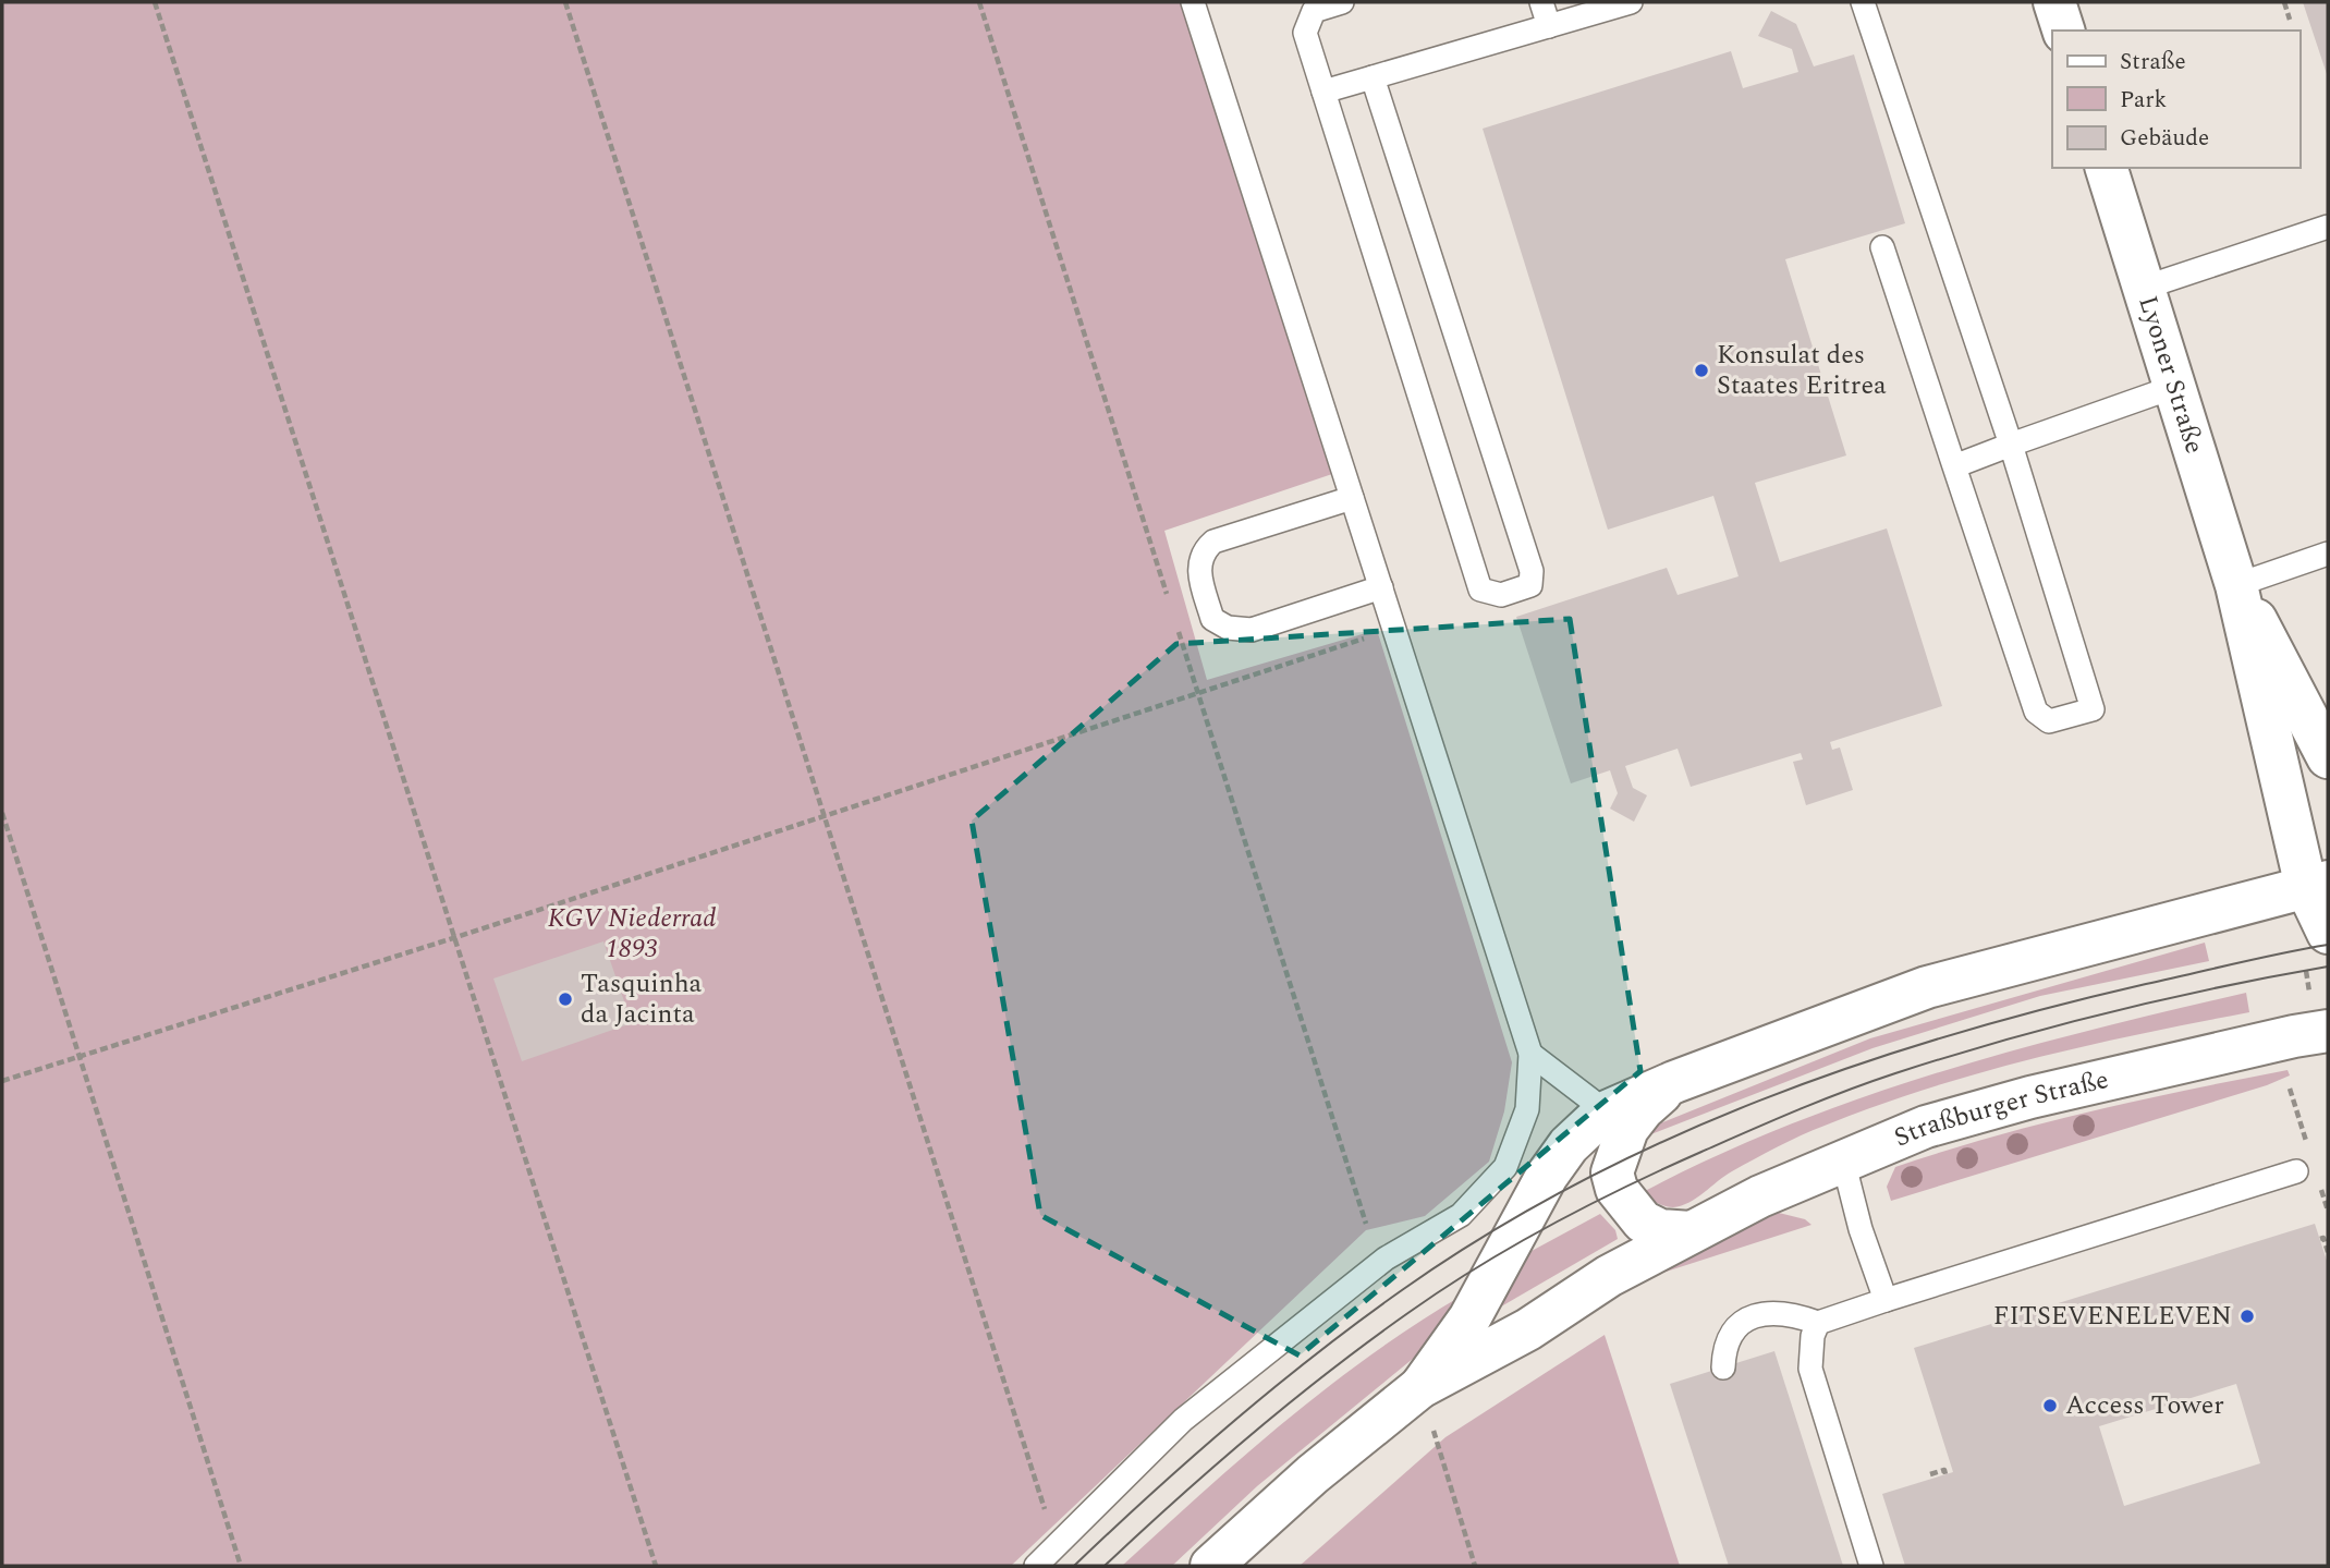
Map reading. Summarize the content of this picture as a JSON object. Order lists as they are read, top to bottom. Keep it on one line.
{"streets":{"main road":["Lyoner Straße","Straßburger Straße"]},"crossings":[["Lyoner Straße","Straßburger Straße"]],"parks":["KGV Niederrad 1893"],"places":["Konsulat des Staates Eritrea","Tasquinha da Jacinta","FITSEVENELEVEN","Access Tower"],"legend":["Straße","Park","Gebäude"]}
